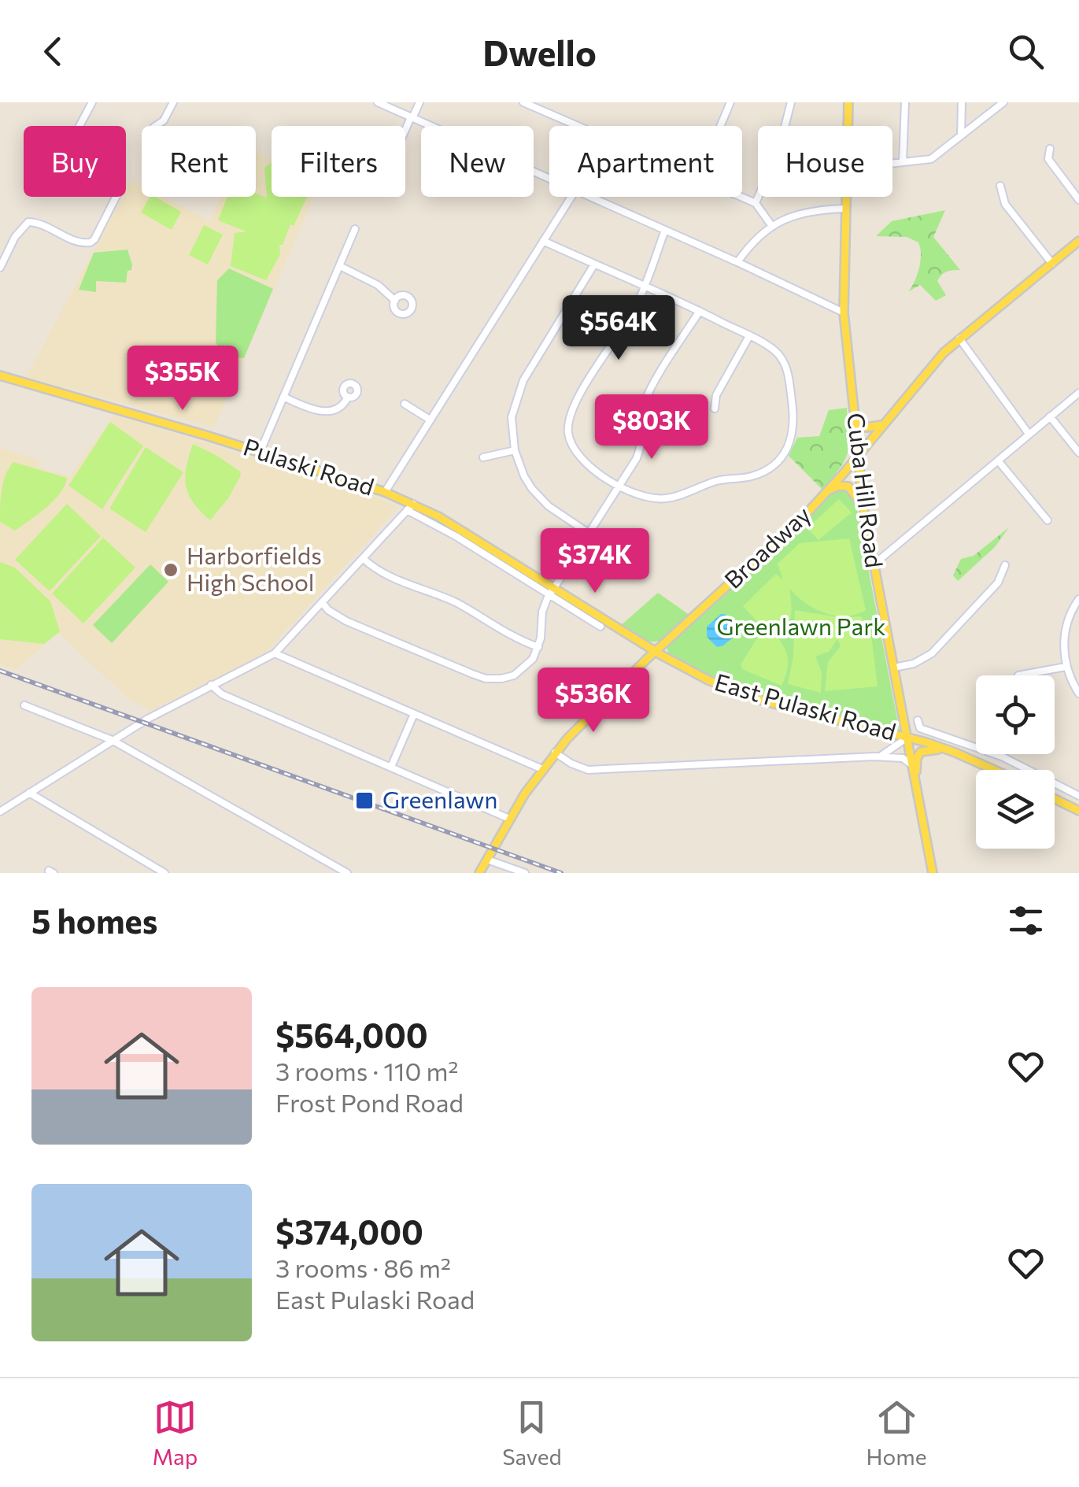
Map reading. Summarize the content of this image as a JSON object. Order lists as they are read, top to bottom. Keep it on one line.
{"streets":{"main road":["Pulaski Road","Cuba Hill Road","Broadway","East Pulaski Road"]},"crossings":[["Pulaski Road","East Pulaski Road"],["Cuba Hill Road","Broadway"],["Cuba Hill Road","East Pulaski Road"],["Broadway","East Pulaski Road"]],"parks":["Greenlawn Park"],"places":{"other":["Harborfields High School"],"transit":["Greenlawn"]},"page":{"header":"Dwello","chip":["Buy","Rent","Filters","New","Apartment","House"],"price":["$564K","$355K","$803K","$374K","$536K"],"heading":"5 homes","list":[{"name":"$564,000","note":"3 rooms · 110 m² · Frost Pond Road"},{"name":"$374,000","note":"3 rooms · 86 m² · East Pulaski Road"}],"tabs":["Map","Saved","Home"]}}
